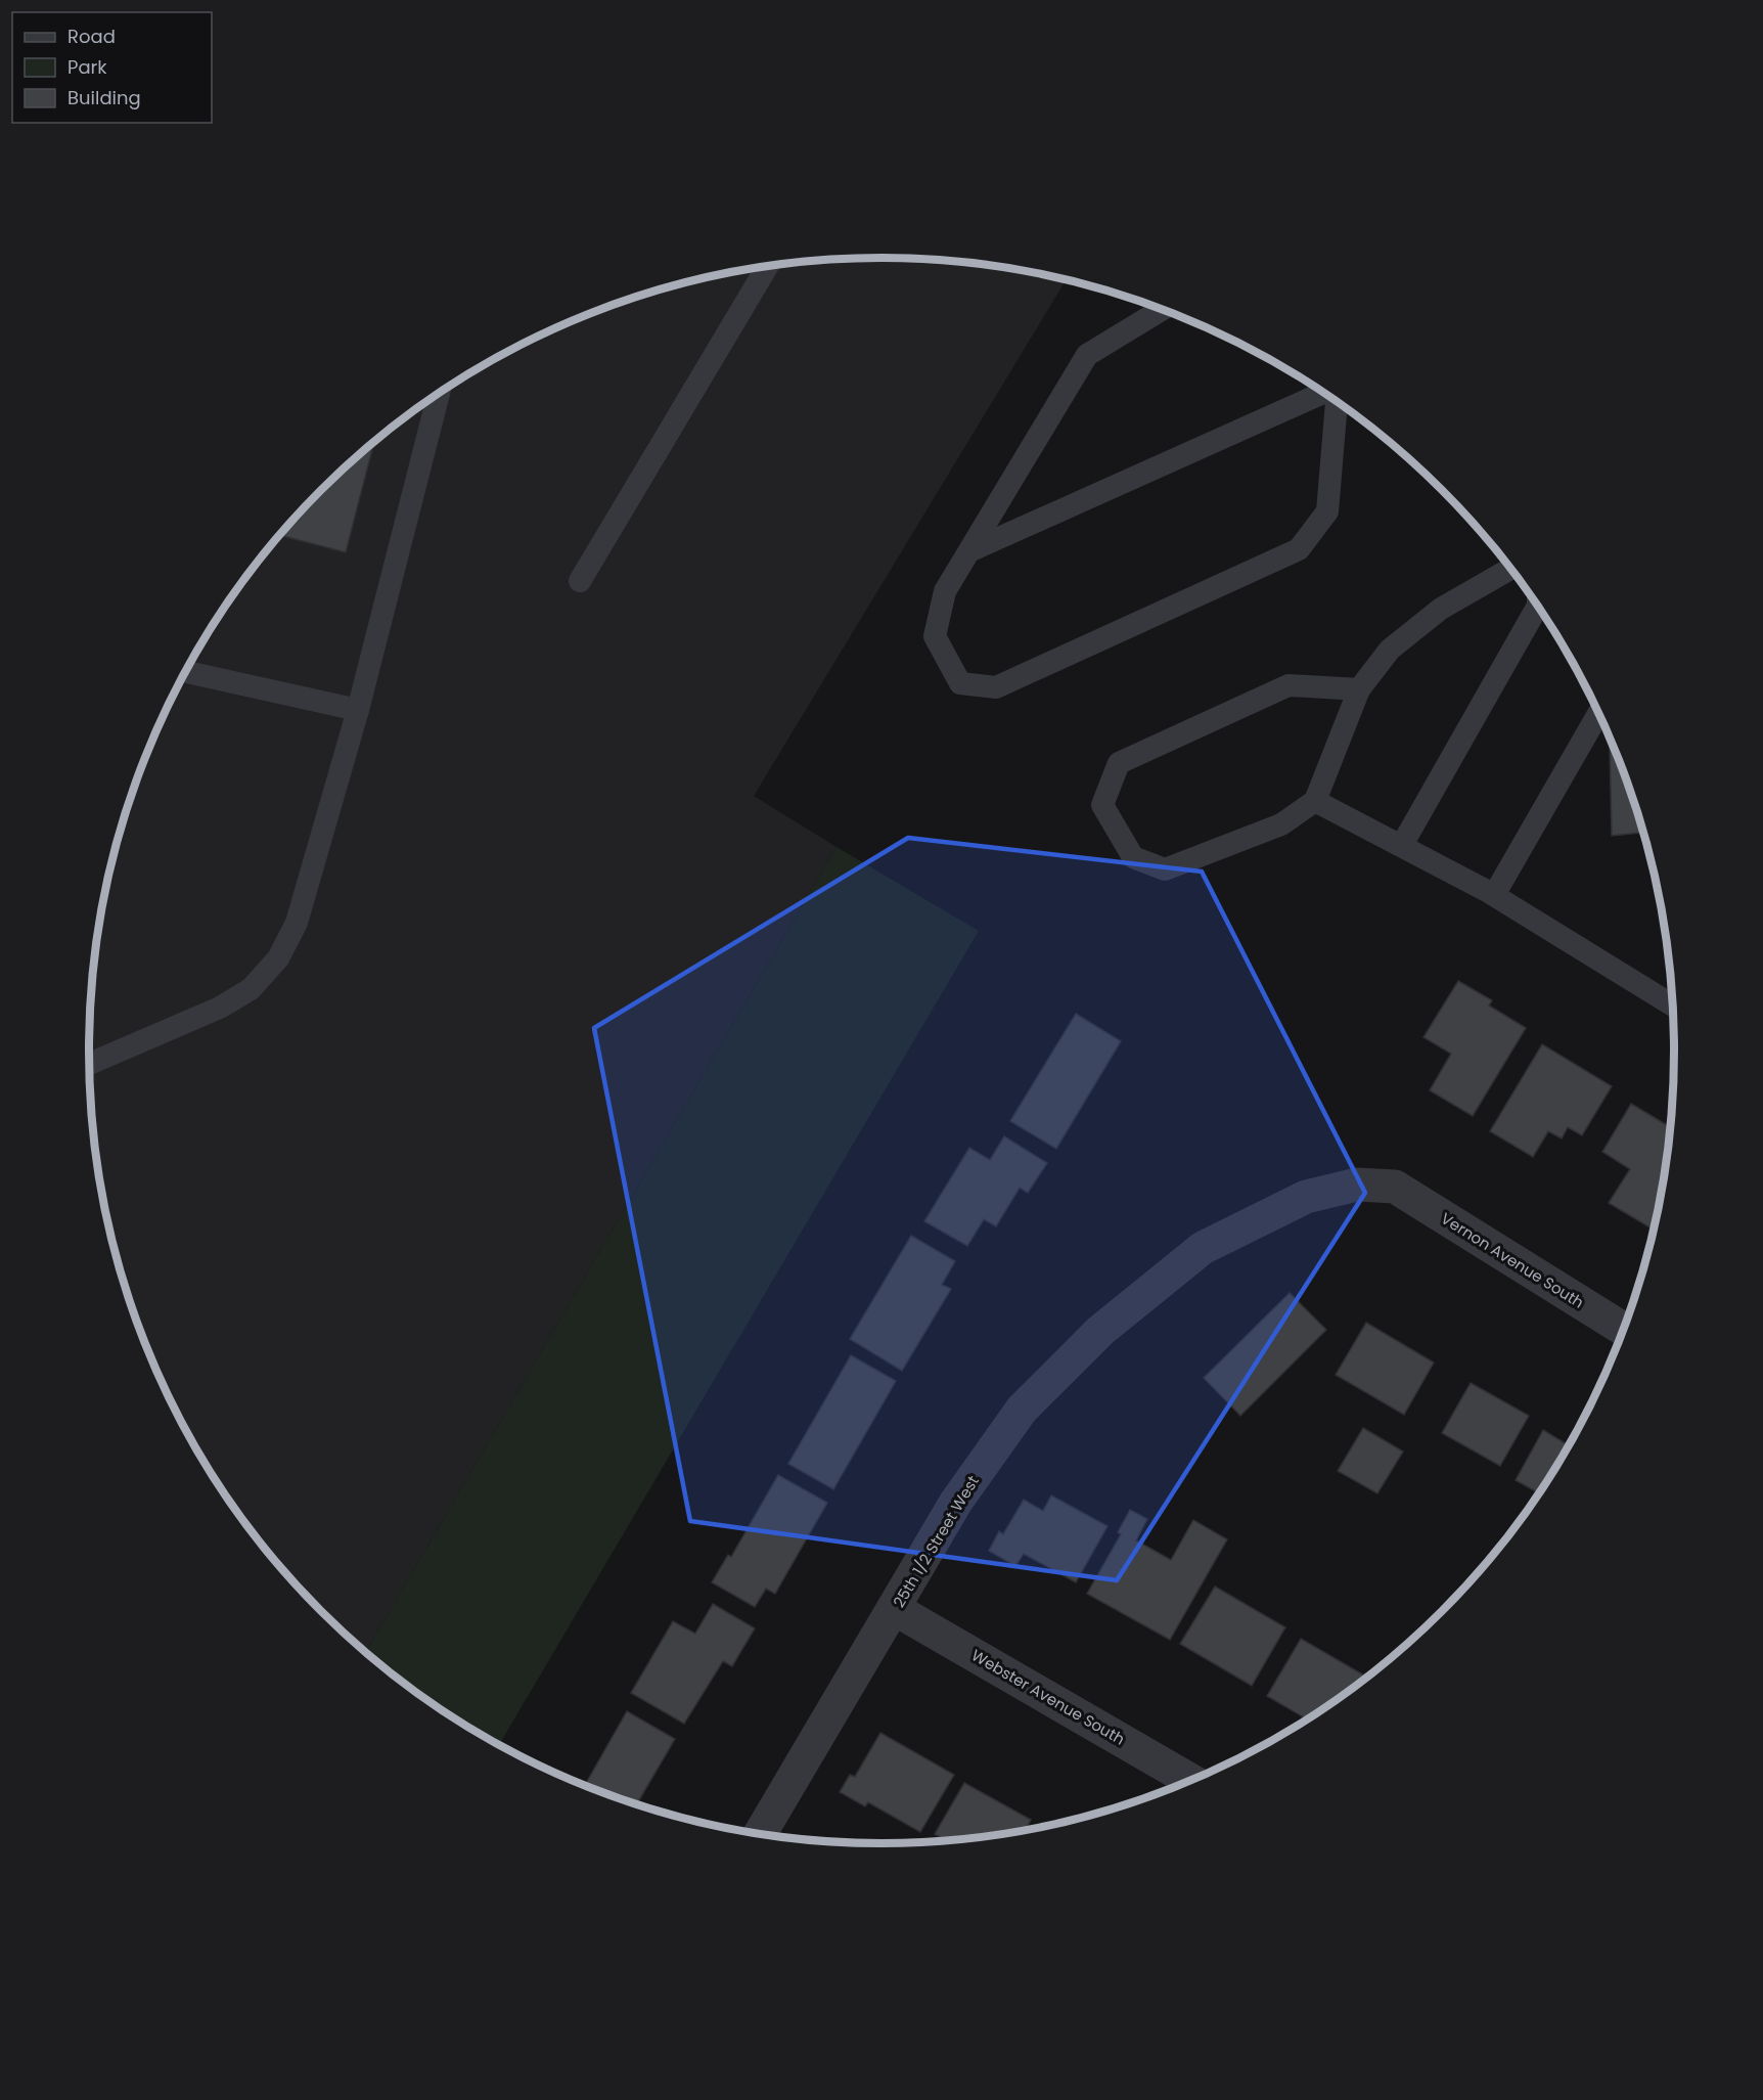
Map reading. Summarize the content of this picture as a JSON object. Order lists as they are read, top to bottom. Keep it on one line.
{"streets":{"street":["Vernon Avenue South","25th 1/2 Street West","Webster Avenue South"]},"crossings":[["Vernon Avenue South","25th 1/2 Street West"],["25th 1/2 Street West","Webster Avenue South"]],"legend":["Road","Park","Building"]}
